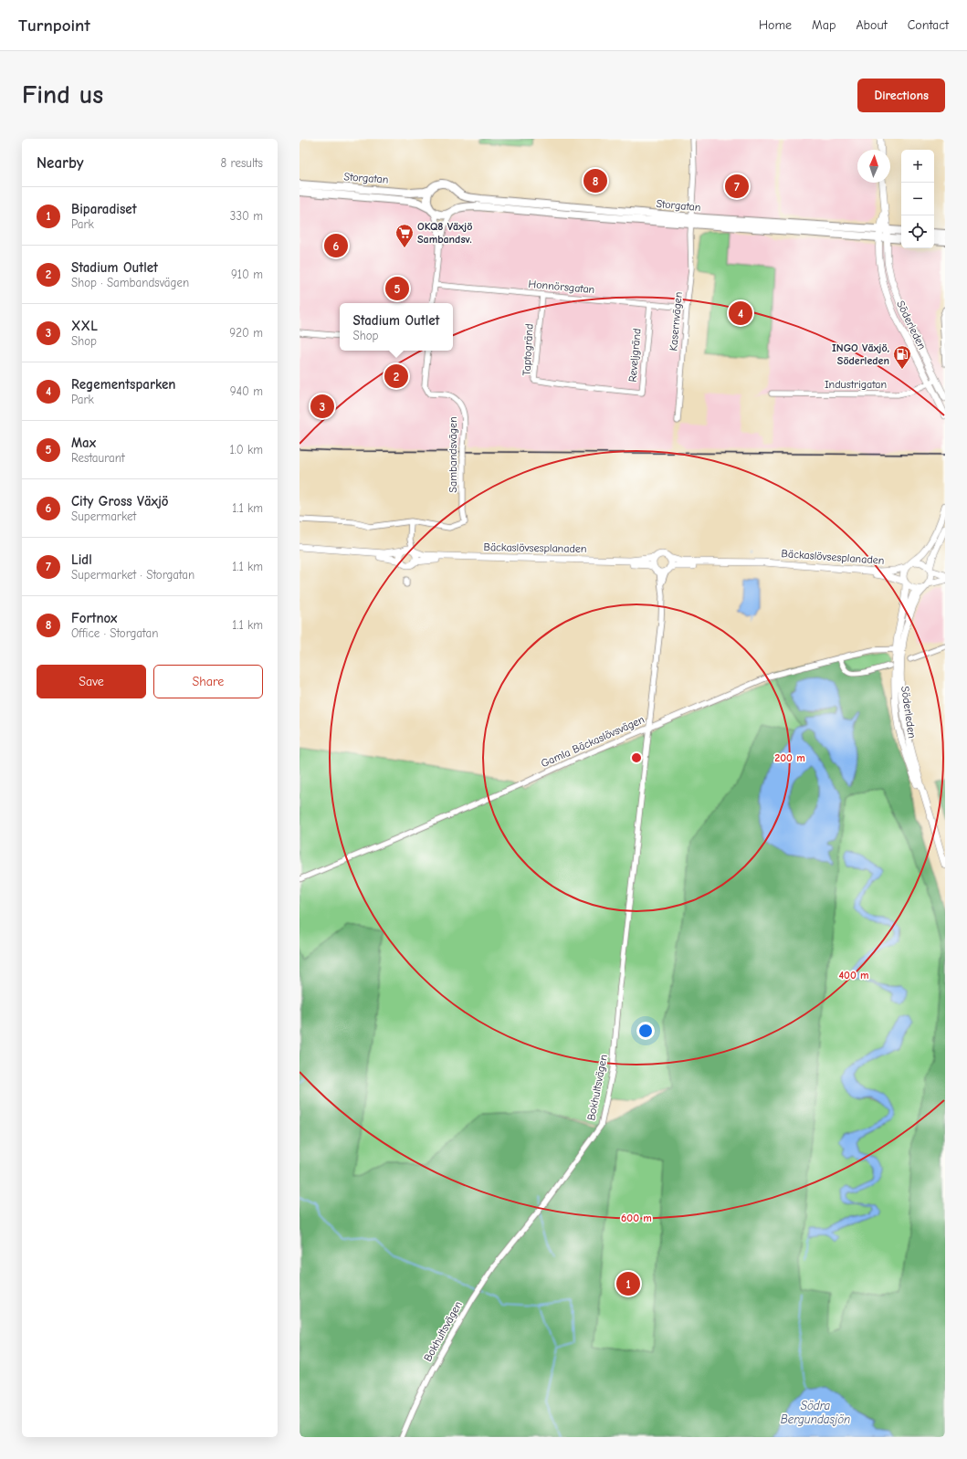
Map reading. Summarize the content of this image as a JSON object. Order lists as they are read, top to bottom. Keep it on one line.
{"streets":{"main road":["Storgatan"],"street":["Honnörsgatan","Kasernvägen","Söderleden","Taptogränd","Reveljgränd","Industrigatan","Sambandsvägen","Bäckaslövsesplanaden","Gamla Bäckaslövsvägen","Bokhultsvägen"]},"crossings":[["Storgatan","Kasernvägen"],["Storgatan","Söderleden"],["Honnörsgatan","Kasernvägen"],["Honnörsgatan","Taptogränd"],["Honnörsgatan","Reveljgränd"],["Söderleden","Industrigatan"],["Söderleden","Bäckaslövsesplanaden"],["Söderleden","Gamla Bäckaslövsvägen"],["Taptogränd","Reveljgränd"],["Bäckaslövsesplanaden","Bokhultsvägen"],["Gamla Bäckaslövsvägen","Bokhultsvägen"]],"water":["Södra Bergundasjön"],"places":{"supermarket":["OKQ8 Växjö Sambandsv."],"fuel station":["INGO Växjö, Söderleden"]},"north":"top","page":{"header":"Turnpoint","nav":["Home","Map","About","Contact"],"buttons":["Directions",["Save","Share"]],"title":"Find us","heading":["Nearby","8 results"],"map_buttons":["+","−"],"pins":["8","7","6","5","4","2","3","1"],"list":[{"mark":"1","name":"Biparadiset","note":"Park","value":"330 m"},{"mark":"2","name":"Stadium Outlet","note":"Shop · Sambandsvägen","value":"910 m"},{"mark":"3","name":"XXL","note":"Shop","value":"920 m"},{"mark":"4","name":"Regementsparken","note":"Park","value":"940 m"},{"mark":"5","name":"Max","note":"Restaurant","value":"1.0 km"},{"mark":"6","name":"City Gross Växjö","note":"Supermarket","value":"1.1 km"},{"mark":"7","name":"Lidl","note":"Supermarket · Storgatan","value":"1.1 km"},{"mark":"8","name":"Fortnox","note":"Office · Storgatan","value":"1.1 km"}],"popup":["Stadium Outlet","Shop"]},"rings":["200 m","400 m","600 m"]}
